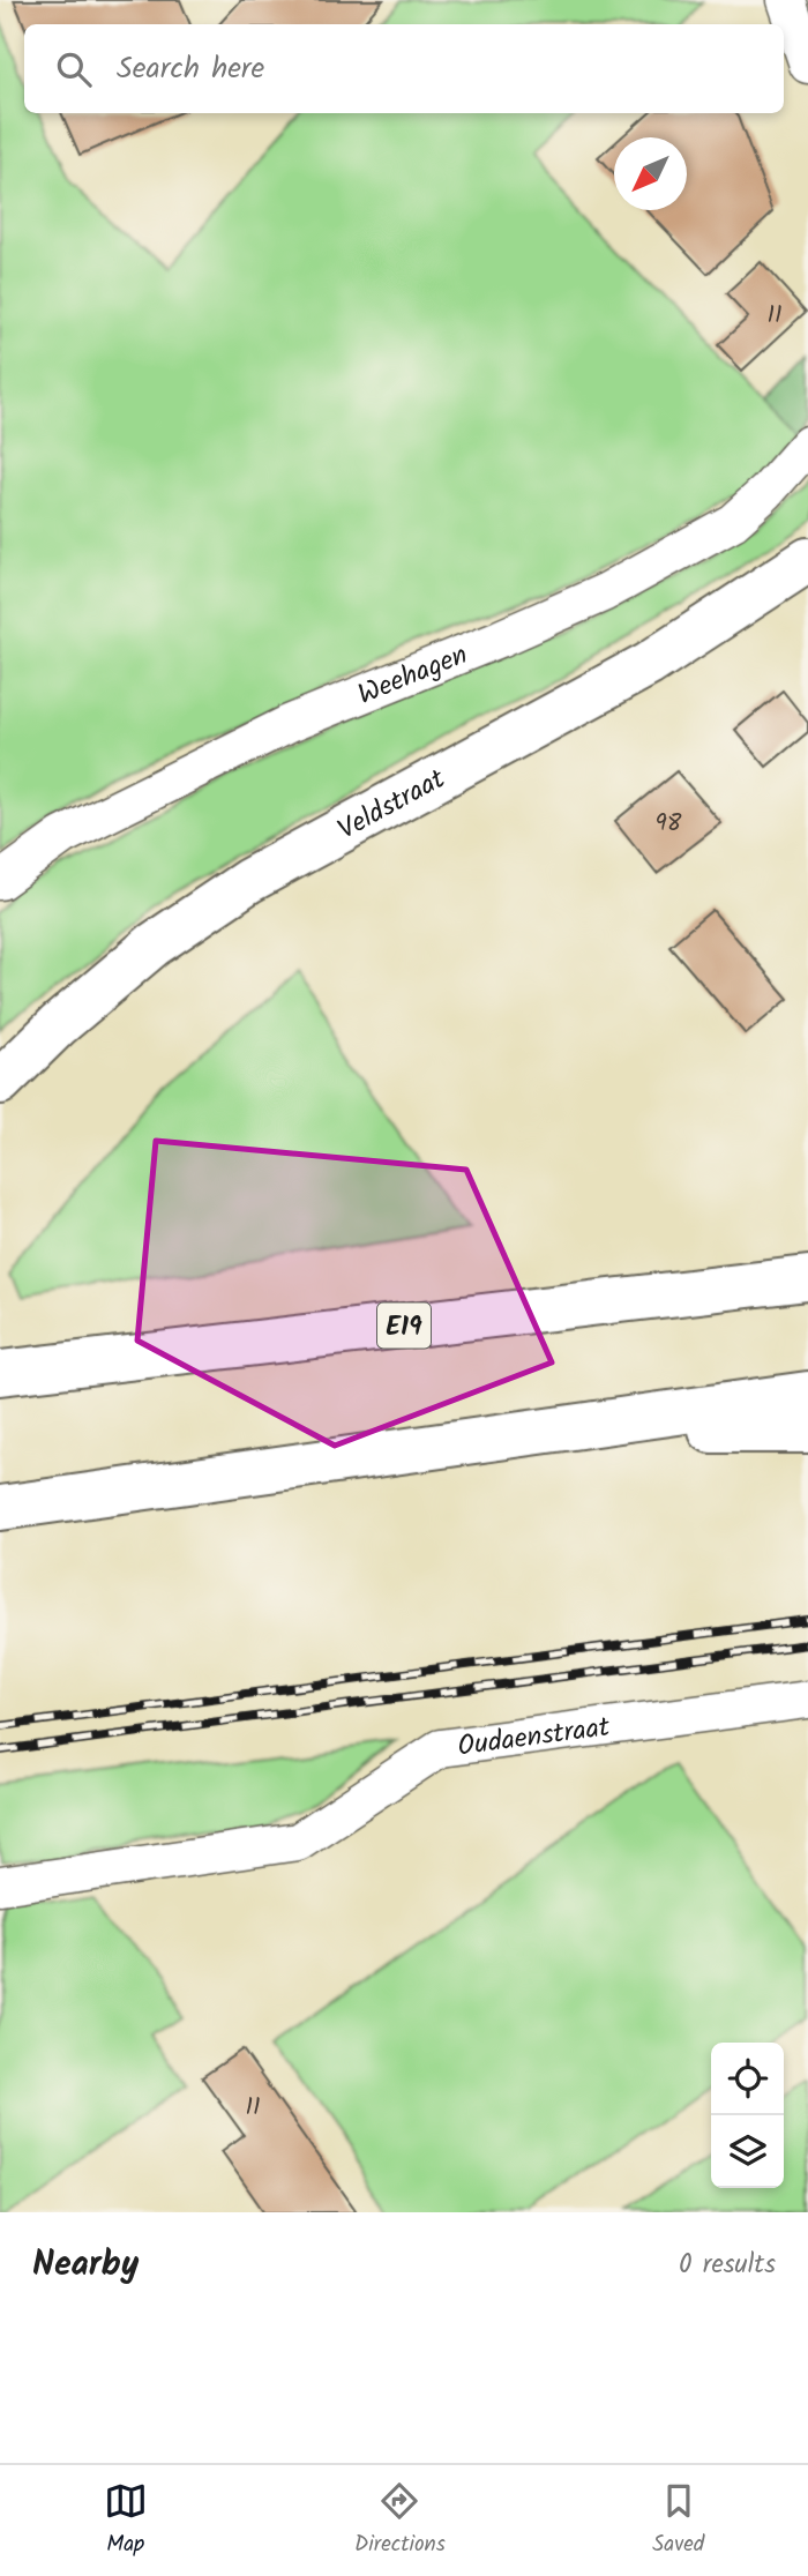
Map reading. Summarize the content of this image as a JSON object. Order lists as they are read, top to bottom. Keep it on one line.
{"streets":{"main road":["Veldstraat","E19"],"street":["Weehagen","Oudaenstraat"]},"house_numbers":["11","98","11"],"north":"bottom left","page":{"search":"Search here","heading":["Nearby","0 results"],"nav":["Map","Directions","Saved"]}}
